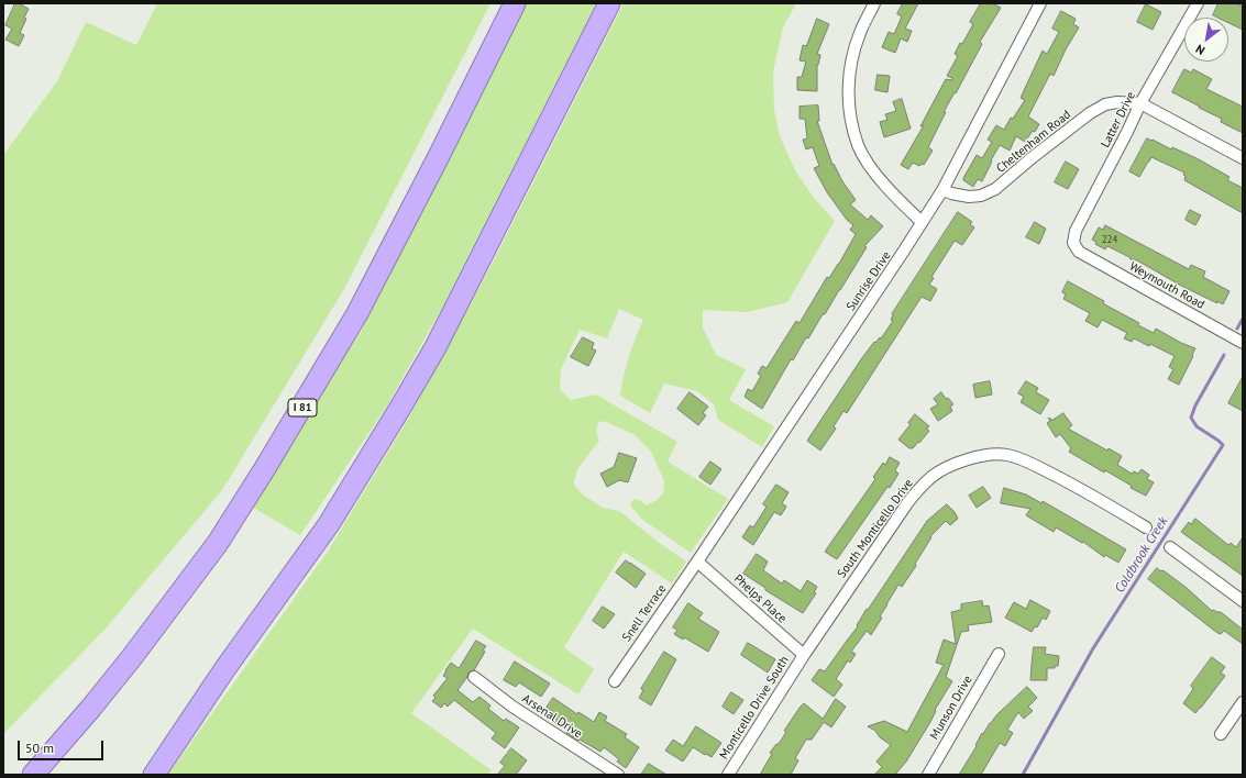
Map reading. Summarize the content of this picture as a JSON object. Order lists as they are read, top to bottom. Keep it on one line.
{"streets":{"highway":["I 81"],"street":["Latter Drive","Cheltenham Road","Sunrise Drive","Weymouth Road","South Monticello Drive","Phelps Place","Snell Terrace","Monticello Drive South","Munson Drive","Arsenal Drive"]},"crossings":[["Latter Drive","Cheltenham Road"],["Latter Drive","Weymouth Road"],["Cheltenham Road","Sunrise Drive"],["Sunrise Drive","Phelps Place"],["Sunrise Drive","Snell Terrace"],["South Monticello Drive","Phelps Place"],["South Monticello Drive","Monticello Drive South"],["Phelps Place","Snell Terrace"],["Phelps Place","Monticello Drive South"]],"water":["Coldbrook Creek"],"house_numbers":["224"],"scale_bar":"50 m","north":"bottom left"}
